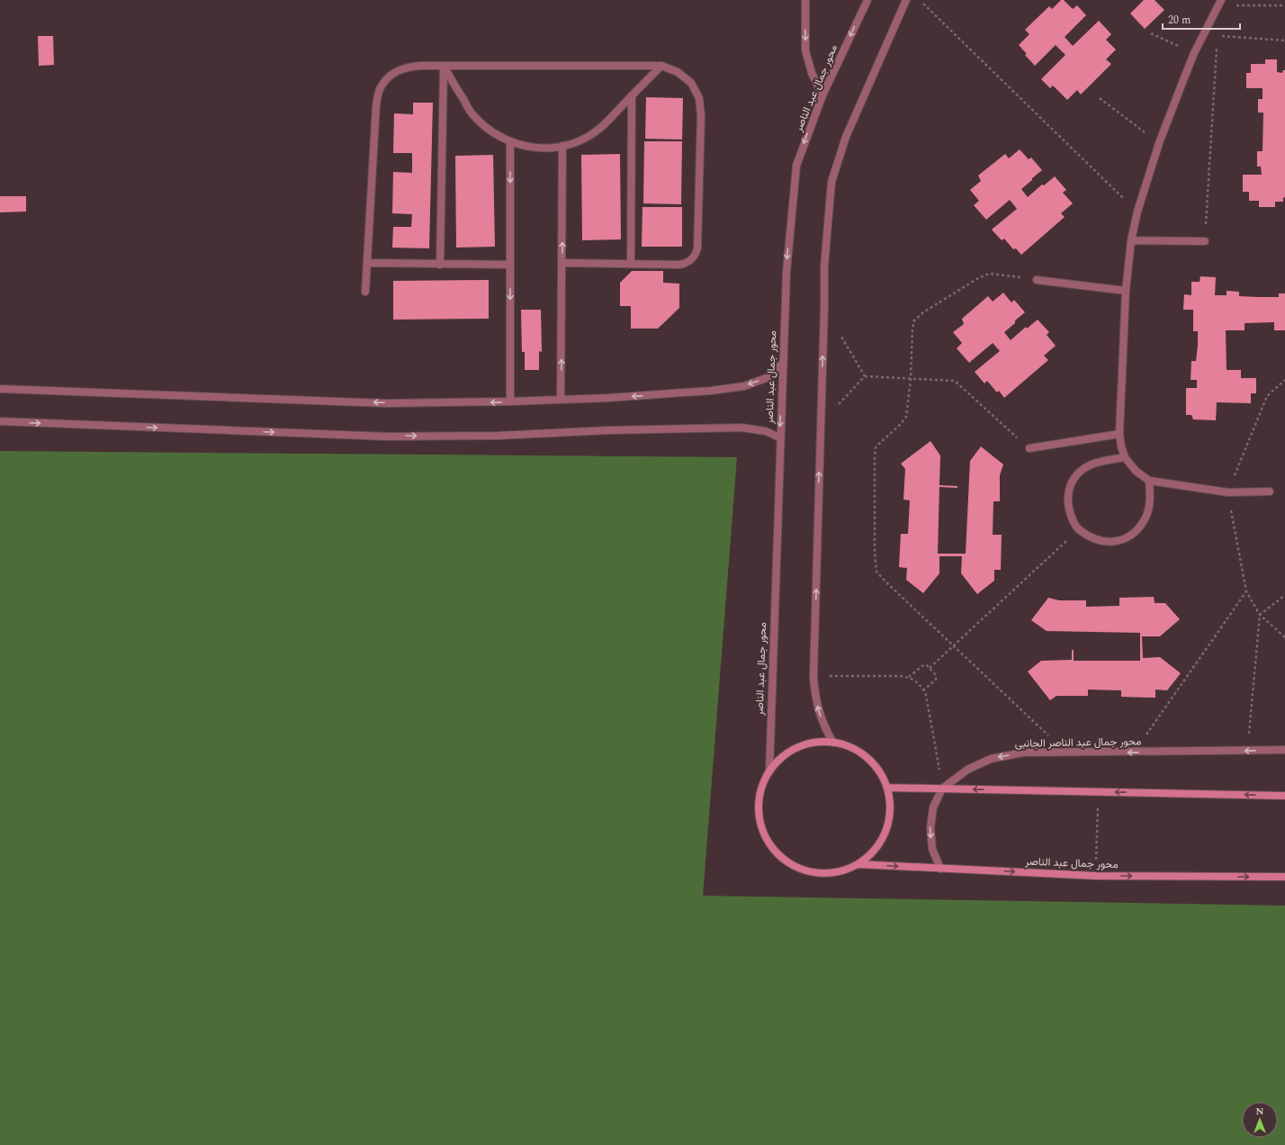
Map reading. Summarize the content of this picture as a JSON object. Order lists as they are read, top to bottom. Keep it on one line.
{"streets":{"main road":["محور جمال عبد الناصر"],"street":["محور جمال عبد الناصر الجانبى"]},"crossings":[["محور جمال عبد الناصر","محور جمال عبد الناصر الجانبى"]],"one_way":["محور جمال عبد الناصر الجانبى"],"scale_bar":"20 m","north":"top"}
